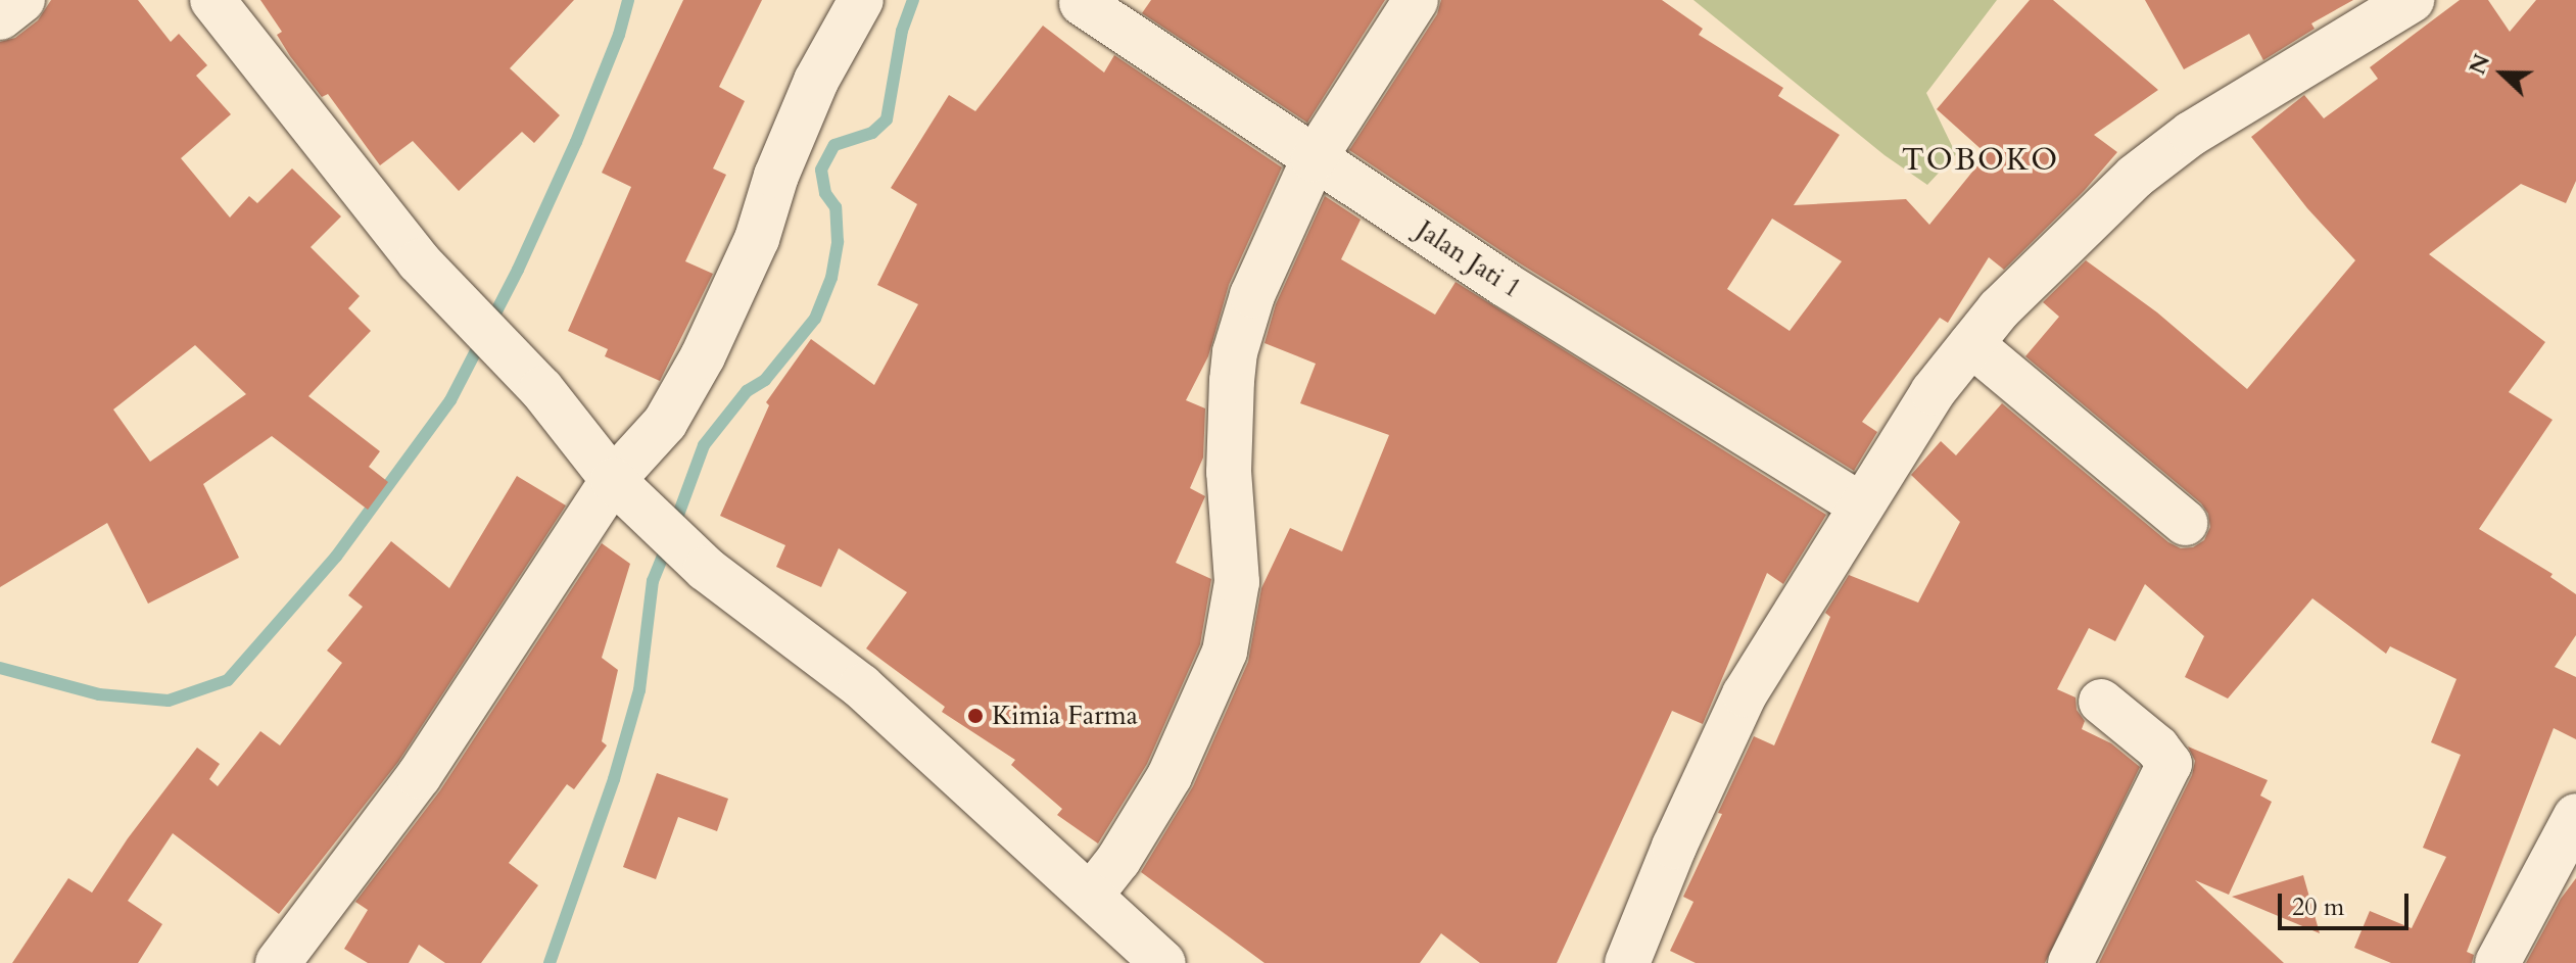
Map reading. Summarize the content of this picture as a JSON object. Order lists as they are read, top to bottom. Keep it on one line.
{"streets":{"street":["Jalan Jati 1"]},"districts":["TOBOKO"],"places":["Kimia Farma"],"scale_bar":"20 m","north":"left"}
